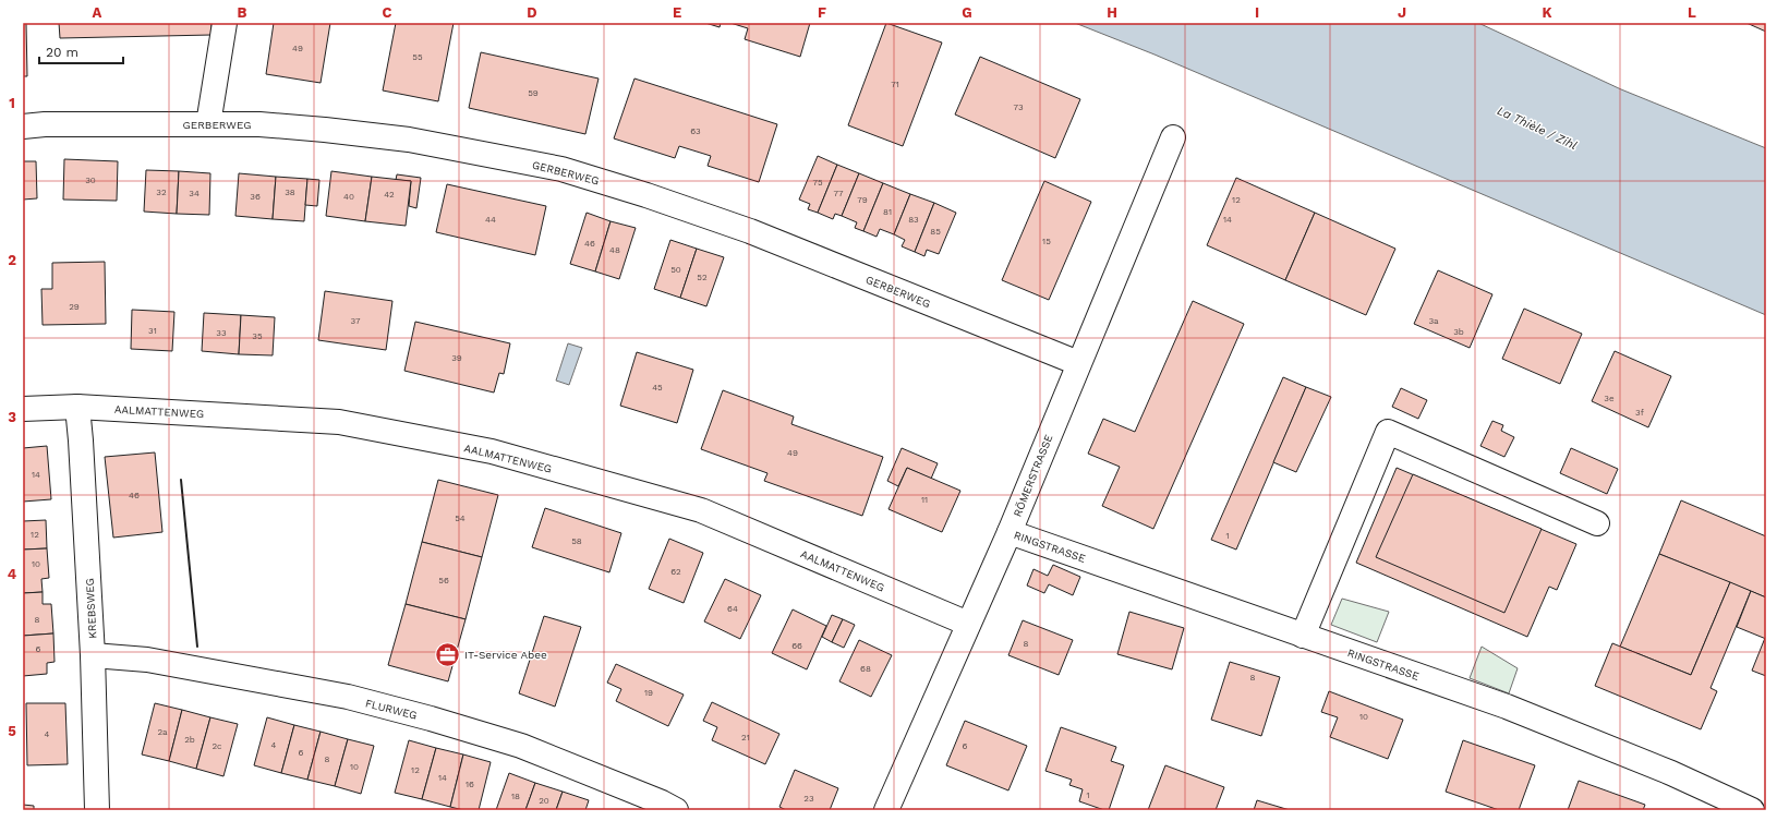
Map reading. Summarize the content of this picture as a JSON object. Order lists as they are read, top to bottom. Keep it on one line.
{"streets":{"street":["GERBERWEG","AALMATTENWEG","RÖMERSTRASSE","RINGSTRASSE","KREBSWEG","FLURWEG"]},"crossings":[["GERBERWEG","RÖMERSTRASSE"],["AALMATTENWEG","RÖMERSTRASSE"],["AALMATTENWEG","KREBSWEG"],["RÖMERSTRASSE","RINGSTRASSE"],["KREBSWEG","FLURWEG"]],"water":["La Thièle / Zihl"],"places":{"office":["IT-Service Abee"]},"house_numbers":["49","55","71","59","73","63","30","75","32","38","34","77","42","36","40","79","12","81","44","83","14","85","15","46","48","50","52","29","37","3a","31","3b","33","35","39","45","3e","3f","49","14","46","11","54","12","1","58","10","62","56","64","8","8","66","6","68","8","19","10","2a","4","21","2b","4","2c","6","6","8","10","12","14","16","1","18","23","20"],"scale_bar":"20 m","grid":{"columns":["A","B","C","D","E","F","G","H","I","J","K","L"],"rows":["1","2","3","4","5"]}}
